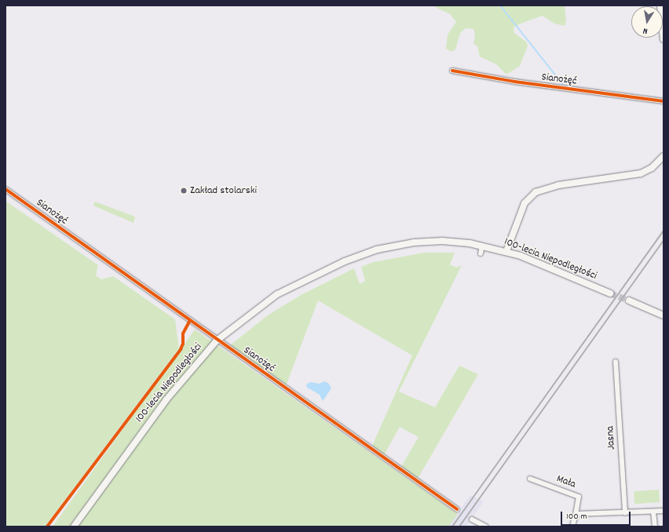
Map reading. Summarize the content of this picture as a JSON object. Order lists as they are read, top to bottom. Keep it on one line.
{"streets":{"main road":["100-lecia Niepodległości"],"street":["Sianożęć","Jasna","Mała"]},"crossings":[["Sianożęć","100-lecia Niepodległości"]],"places":["Zakład stolarski"],"scale_bar":"100 m","north":"bottom"}
